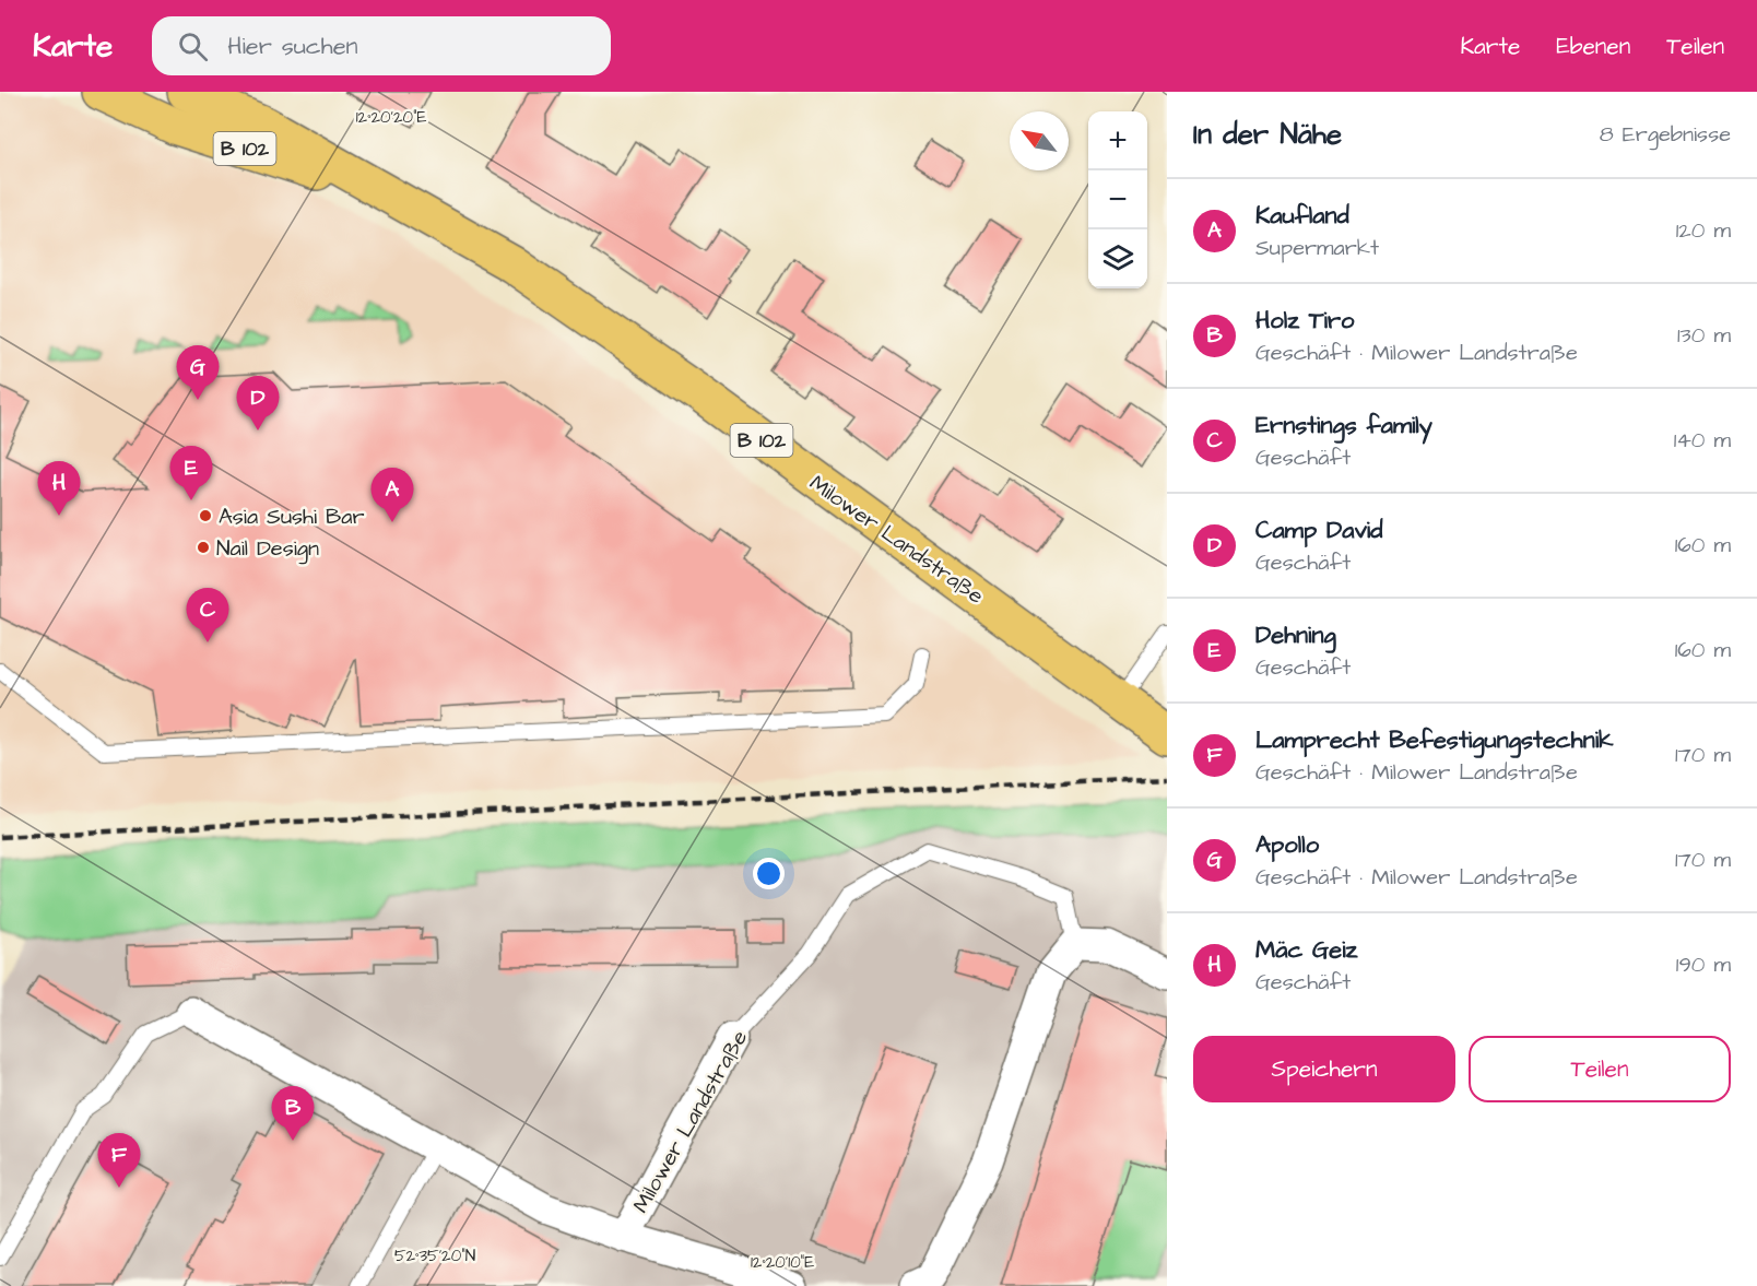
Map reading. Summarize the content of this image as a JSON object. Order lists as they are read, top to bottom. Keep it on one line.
{"streets":{"main road":["B 102","Milower Landstraße"]},"places":["Asia Sushi Bar","Nail Design"],"north":"top left","page":{"header":"Karte","search":"Hier suchen","nav":["Karte","Ebenen","Teilen"],"heading":["In der Nähe","8 Ergebnisse"],"map_buttons":["+","−"],"list":[{"mark":"A","name":"Kaufland","note":"Supermarkt","value":"120 m"},{"mark":"B","name":"Holz Tiro","note":"Geschäft · Milower Landstraße","value":"130 m"},{"mark":"C","name":"Ernstings family","note":"Geschäft","value":"140 m"},{"mark":"D","name":"Camp David","note":"Geschäft","value":"160 m"},{"mark":"E","name":"Dehning","note":"Geschäft","value":"160 m"},{"mark":"F","name":"Lamprecht Befestigungstechnik","note":"Geschäft · Milower Landstraße","value":"170 m"},{"mark":"G","name":"Apollo","note":"Geschäft · Milower Landstraße","value":"170 m"},{"mark":"H","name":"Mäc Geiz","note":"Geschäft","value":"190 m"}],"pins":["G","D","E","H","A","C","B","F"],"buttons":["Speichern","Teilen"]},"coordinates":["12°20'20\"E","52°35'20\"N","12°20'10\"E"]}
